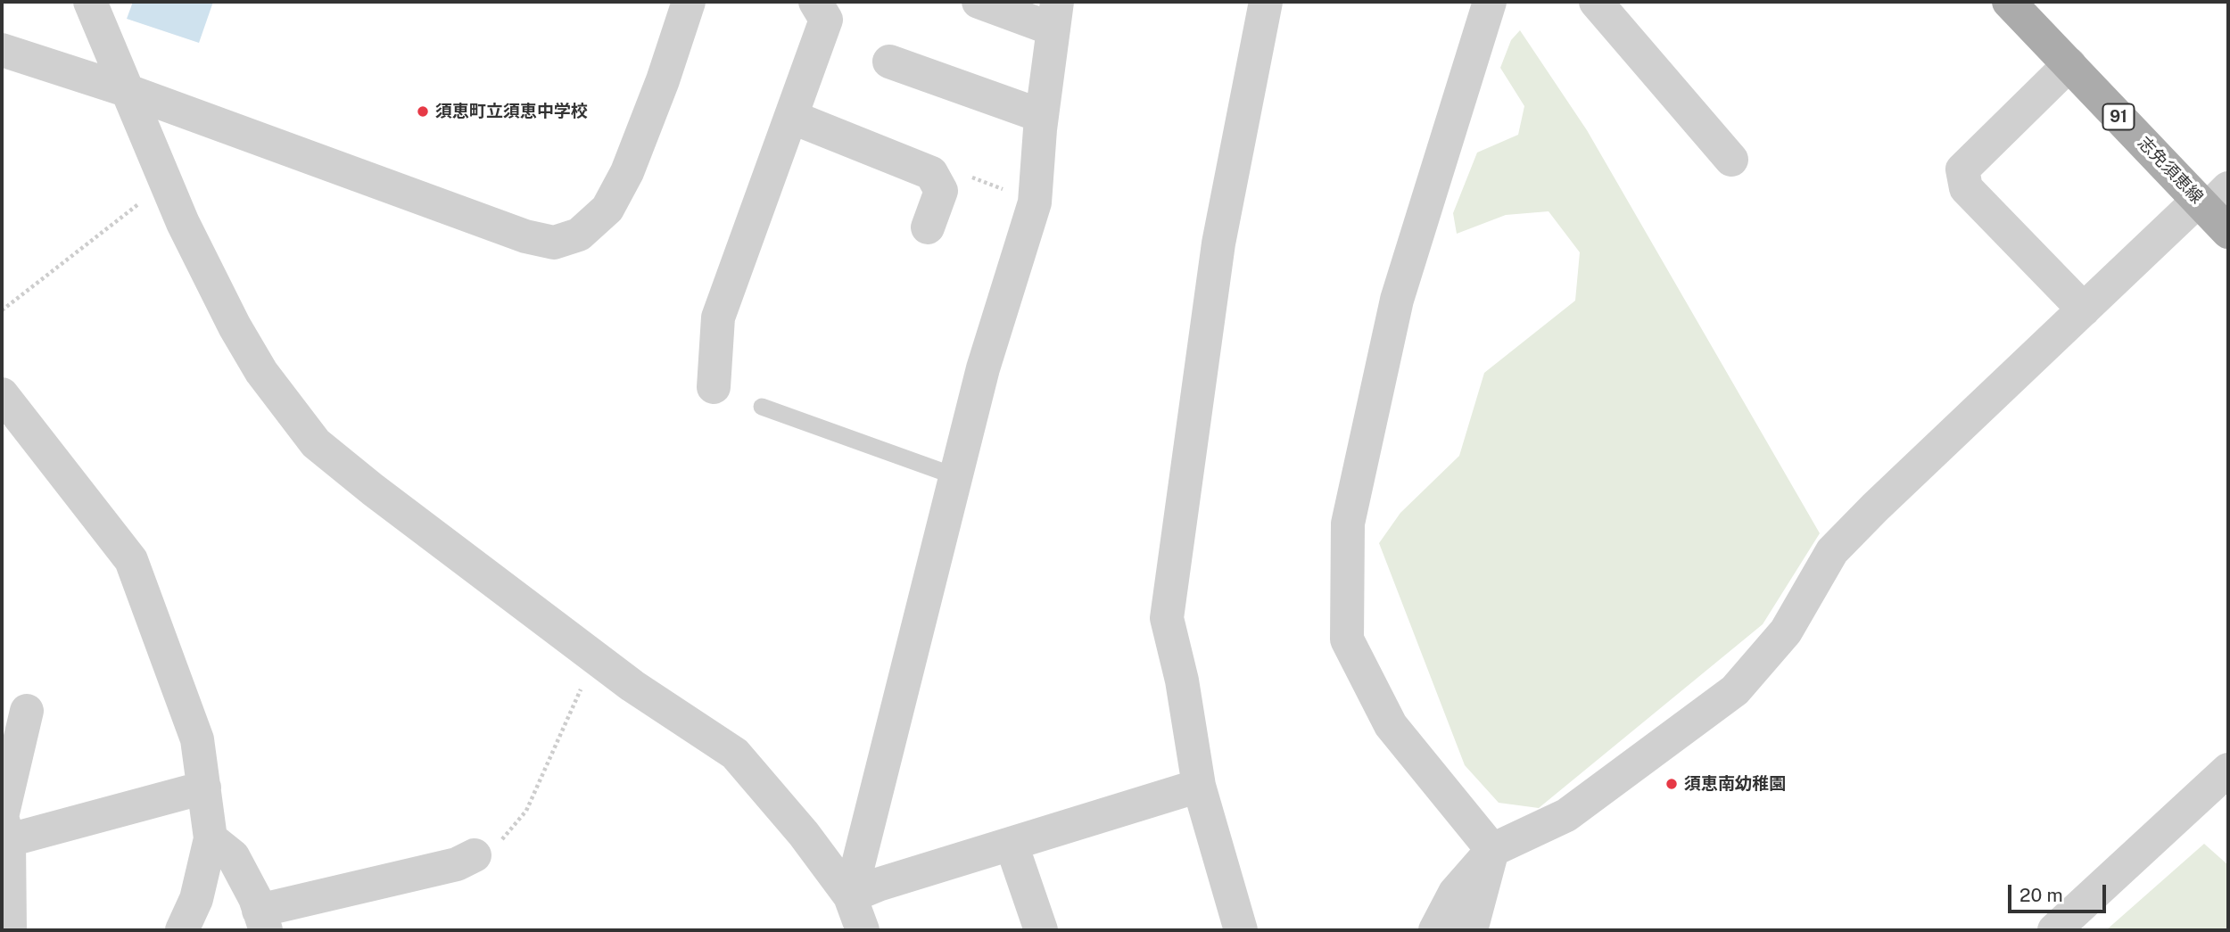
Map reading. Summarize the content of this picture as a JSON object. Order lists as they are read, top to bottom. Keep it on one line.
{"streets":{"main road":["91","志免須恵線"]},"places":["須恵町立須恵中学校","須恵南幼稚園"],"scale_bar":"20 m"}
